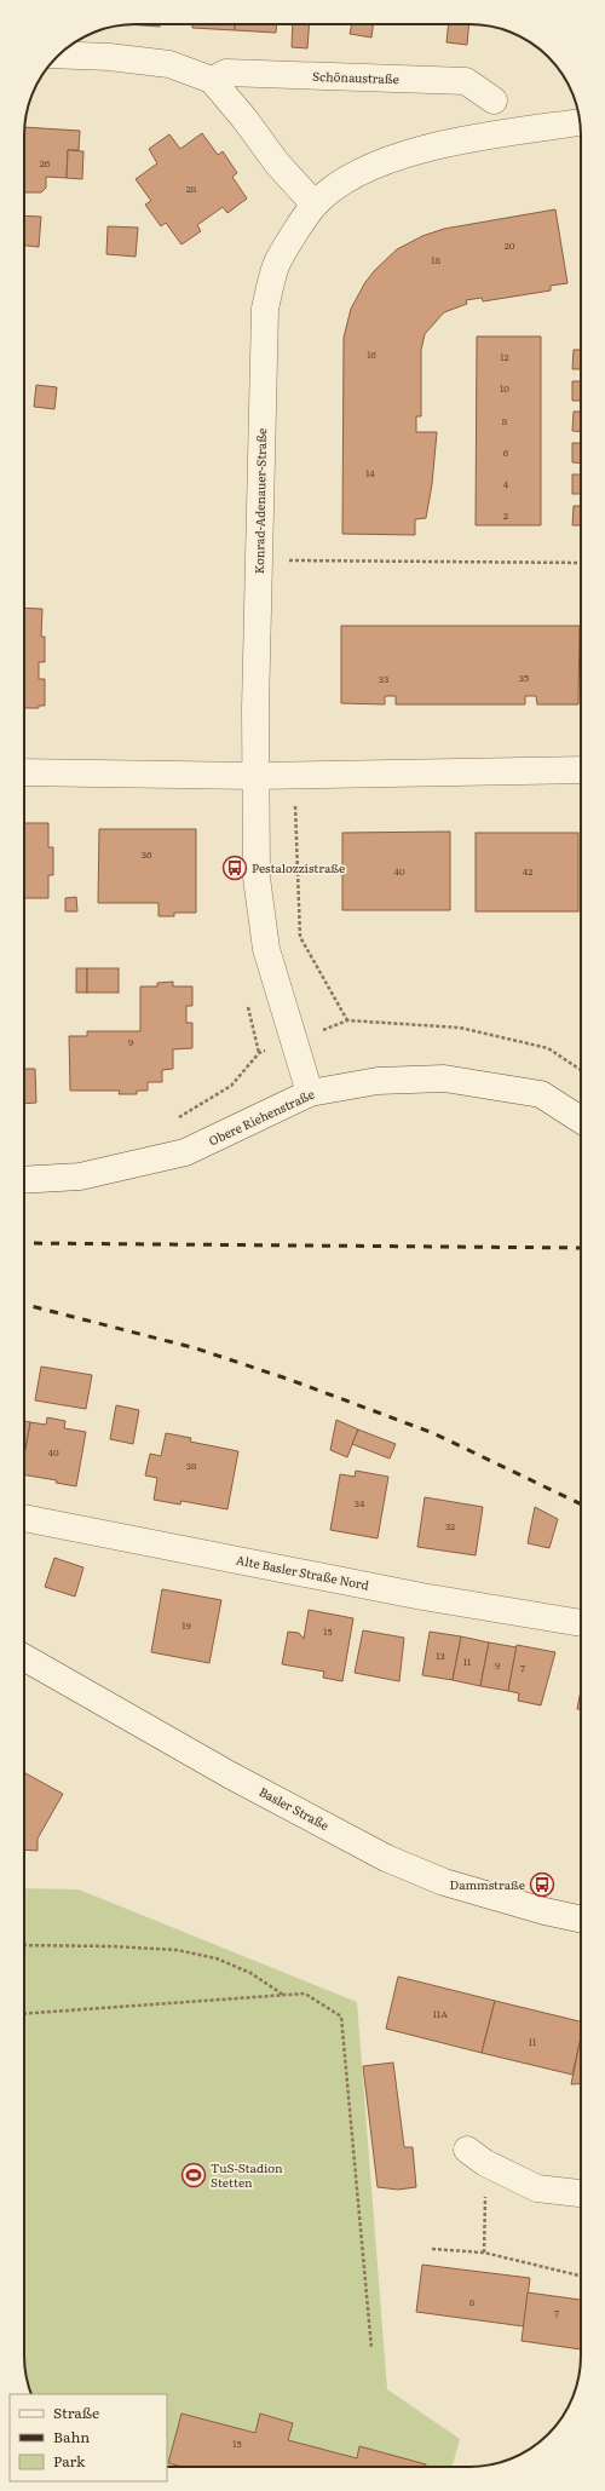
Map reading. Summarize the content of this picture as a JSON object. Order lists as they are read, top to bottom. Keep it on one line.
{"streets":{"street":["Schönaustraße","Konrad-Adenauer-Straße","Obere Riehenstraße","Alte Basler Straße Nord","Basler Straße"]},"crossings":[["Konrad-Adenauer-Straße","Obere Riehenstraße"]],"places":{"bus stop":["Pestalozzistraße","Dammstraße"],"sports":["TuS-Stadion Stetten"]},"house_numbers":["26","28","20","18","16","12","10","8","6","14","4","2","35","33","36","40","42","9","40","38","34","32","19","15","13","11","9","7","11A","11","8","7","15"],"legend":["Straße","Bahn","Park"]}
